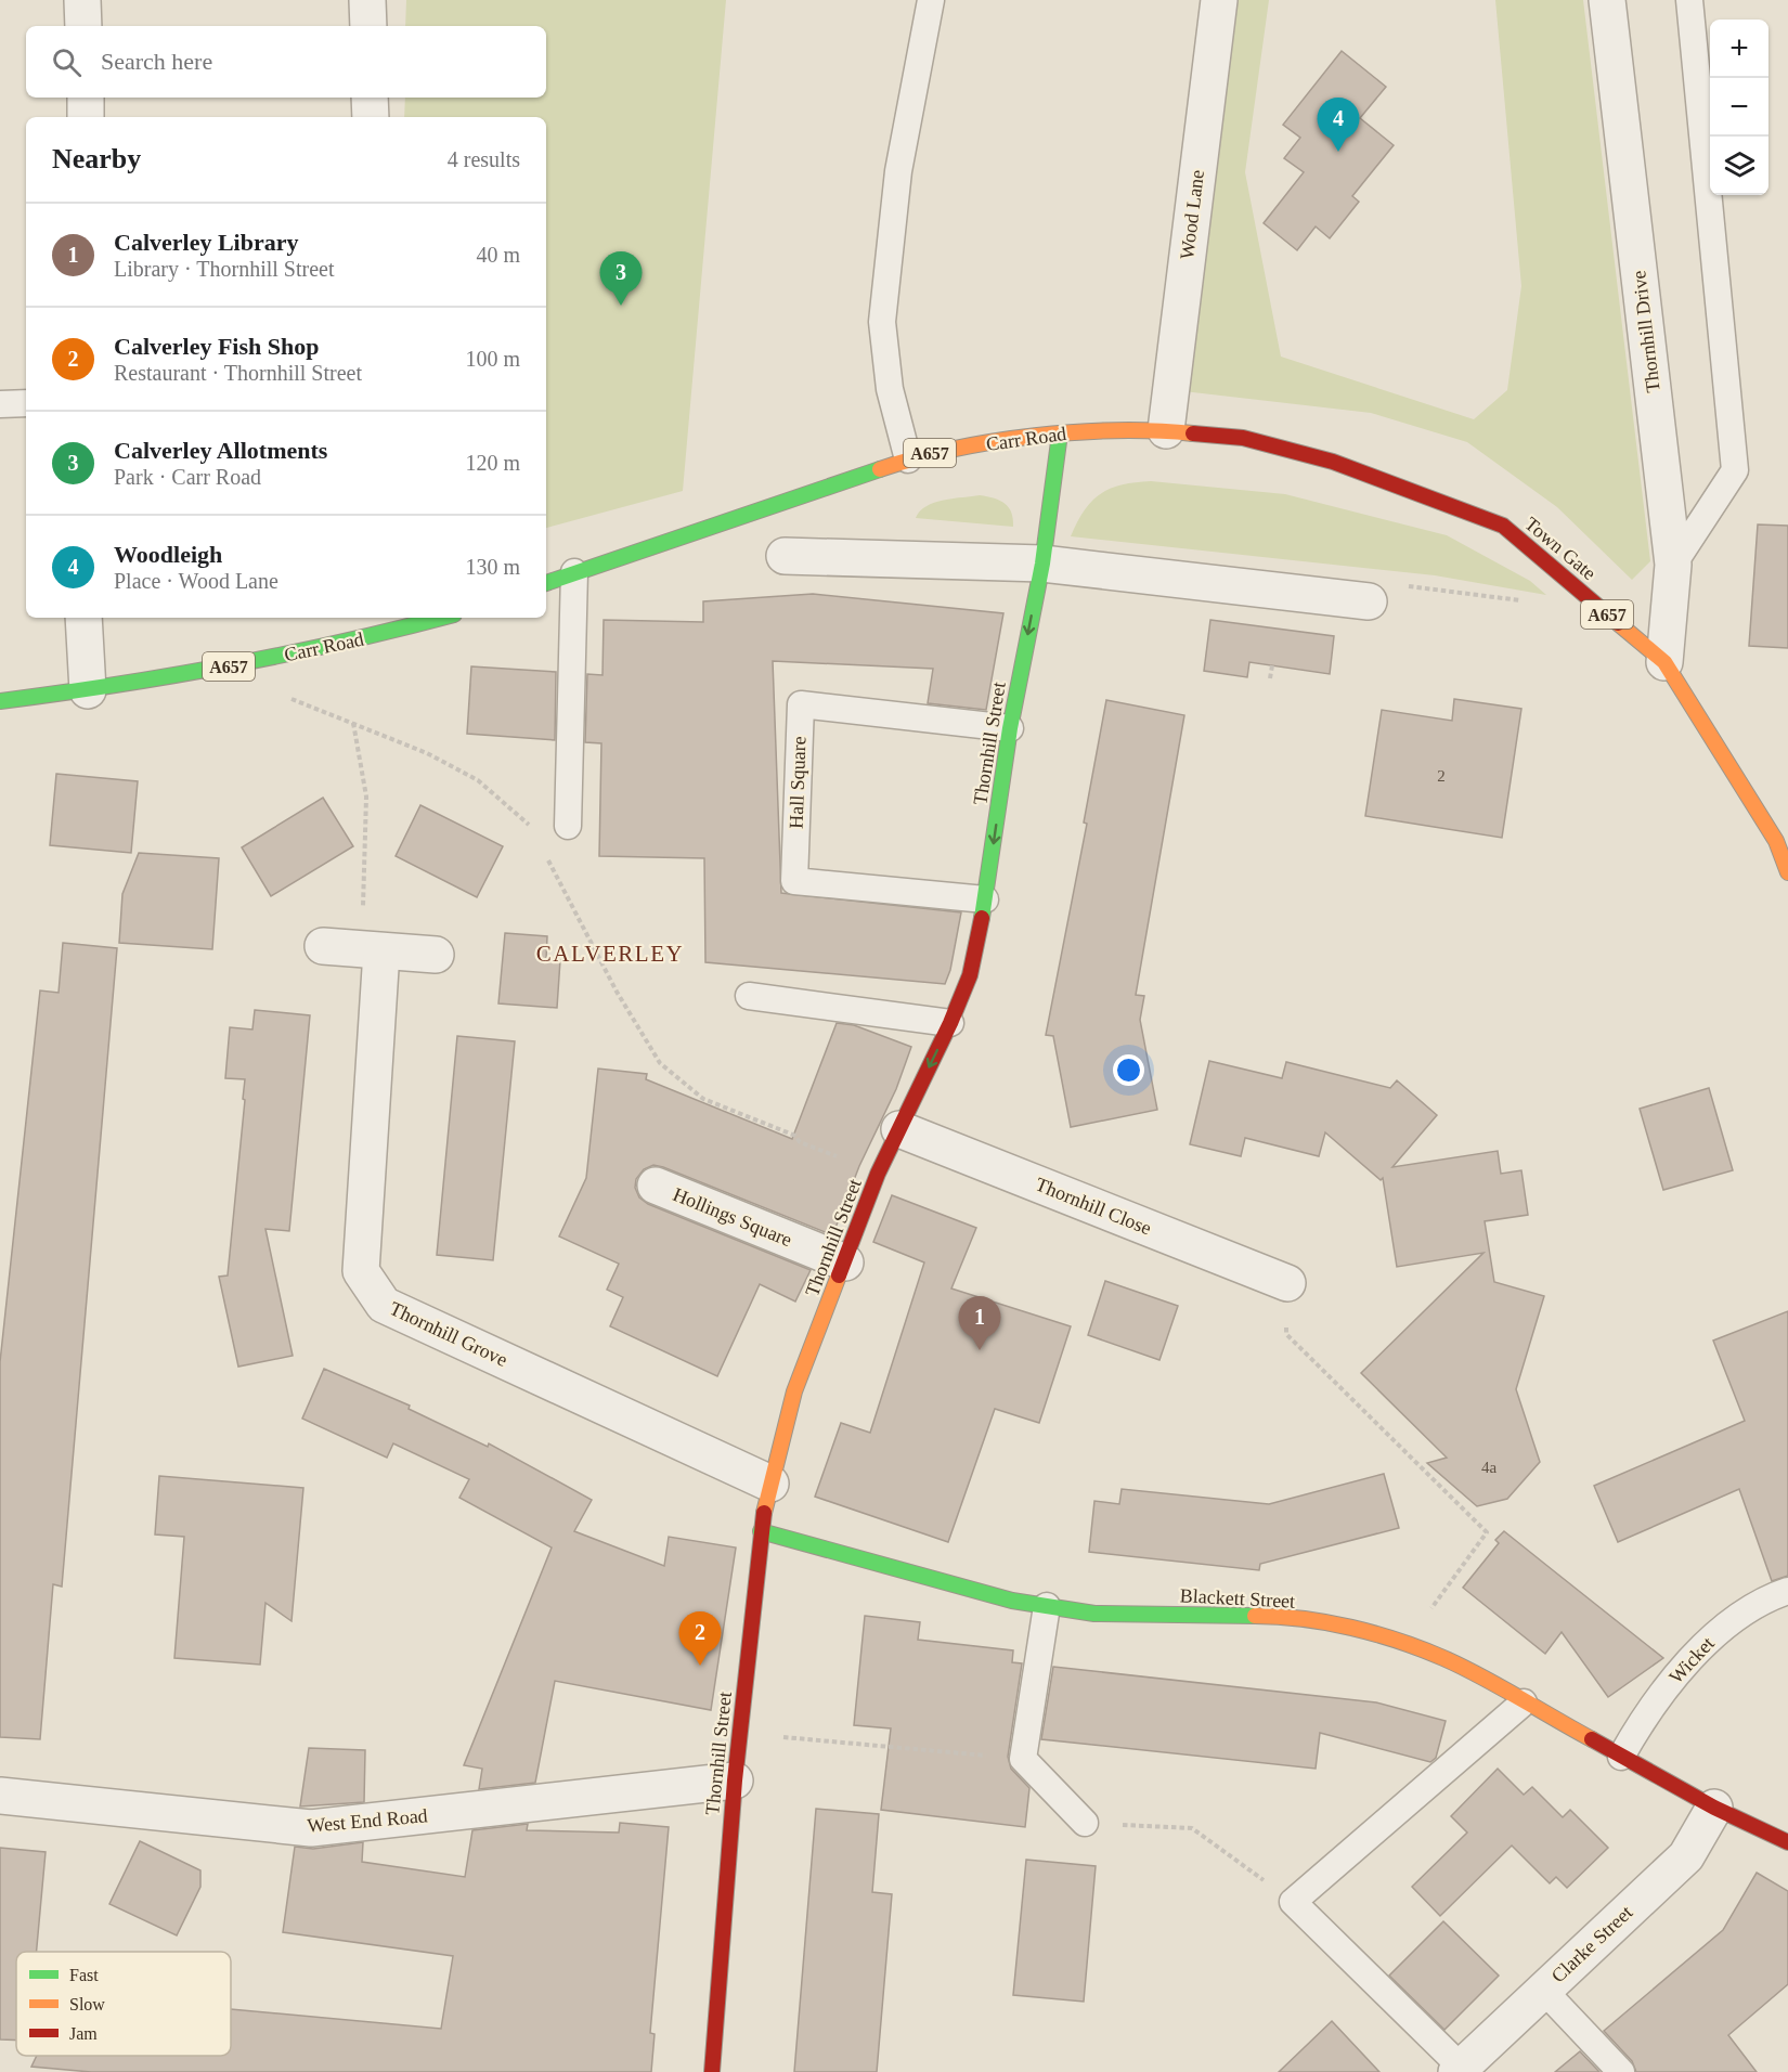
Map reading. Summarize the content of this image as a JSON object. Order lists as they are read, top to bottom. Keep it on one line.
{"streets":{"street":["Wood Lane","Thornhill Drive","Carr Road","A657","Town Gate","Thornhill Street","Thornhill Close","Hollings Square","Thornhill Grove","Blackett Street","West End Road","Clarke Street"],"lane":["Hall Square","Wicket"]},"crossings":[["Wood Lane","Carr Road"],["Thornhill Drive","Town Gate"],["Carr Road","Town Gate"],["Carr Road","Thornhill Street"],["Thornhill Street","Hall Square"],["Thornhill Street","Thornhill Close"],["Thornhill Street","Hollings Square"],["Thornhill Street","Thornhill Grove"],["Thornhill Street","Blackett Street"],["Thornhill Street","West End Road"],["Blackett Street","Wicket"],["Blackett Street","Clarke Street"]],"districts":["CALVERLEY"],"house_numbers":["2","4a"],"legend":["Fast","Slow","Jam"],"page":{"map_buttons":["+","−"],"search":"Search here","pins":["4","3","1","2"],"heading":["Nearby","4 results"],"list":[{"mark":"1","name":"Calverley Library","note":"Library · Thornhill Street","value":"40 m"},{"mark":"2","name":"Calverley Fish Shop","note":"Restaurant · Thornhill Street","value":"100 m"},{"mark":"3","name":"Calverley Allotments","note":"Park · Carr Road","value":"120 m"},{"mark":"4","name":"Woodleigh","note":"Place · Wood Lane","value":"130 m"}]}}
